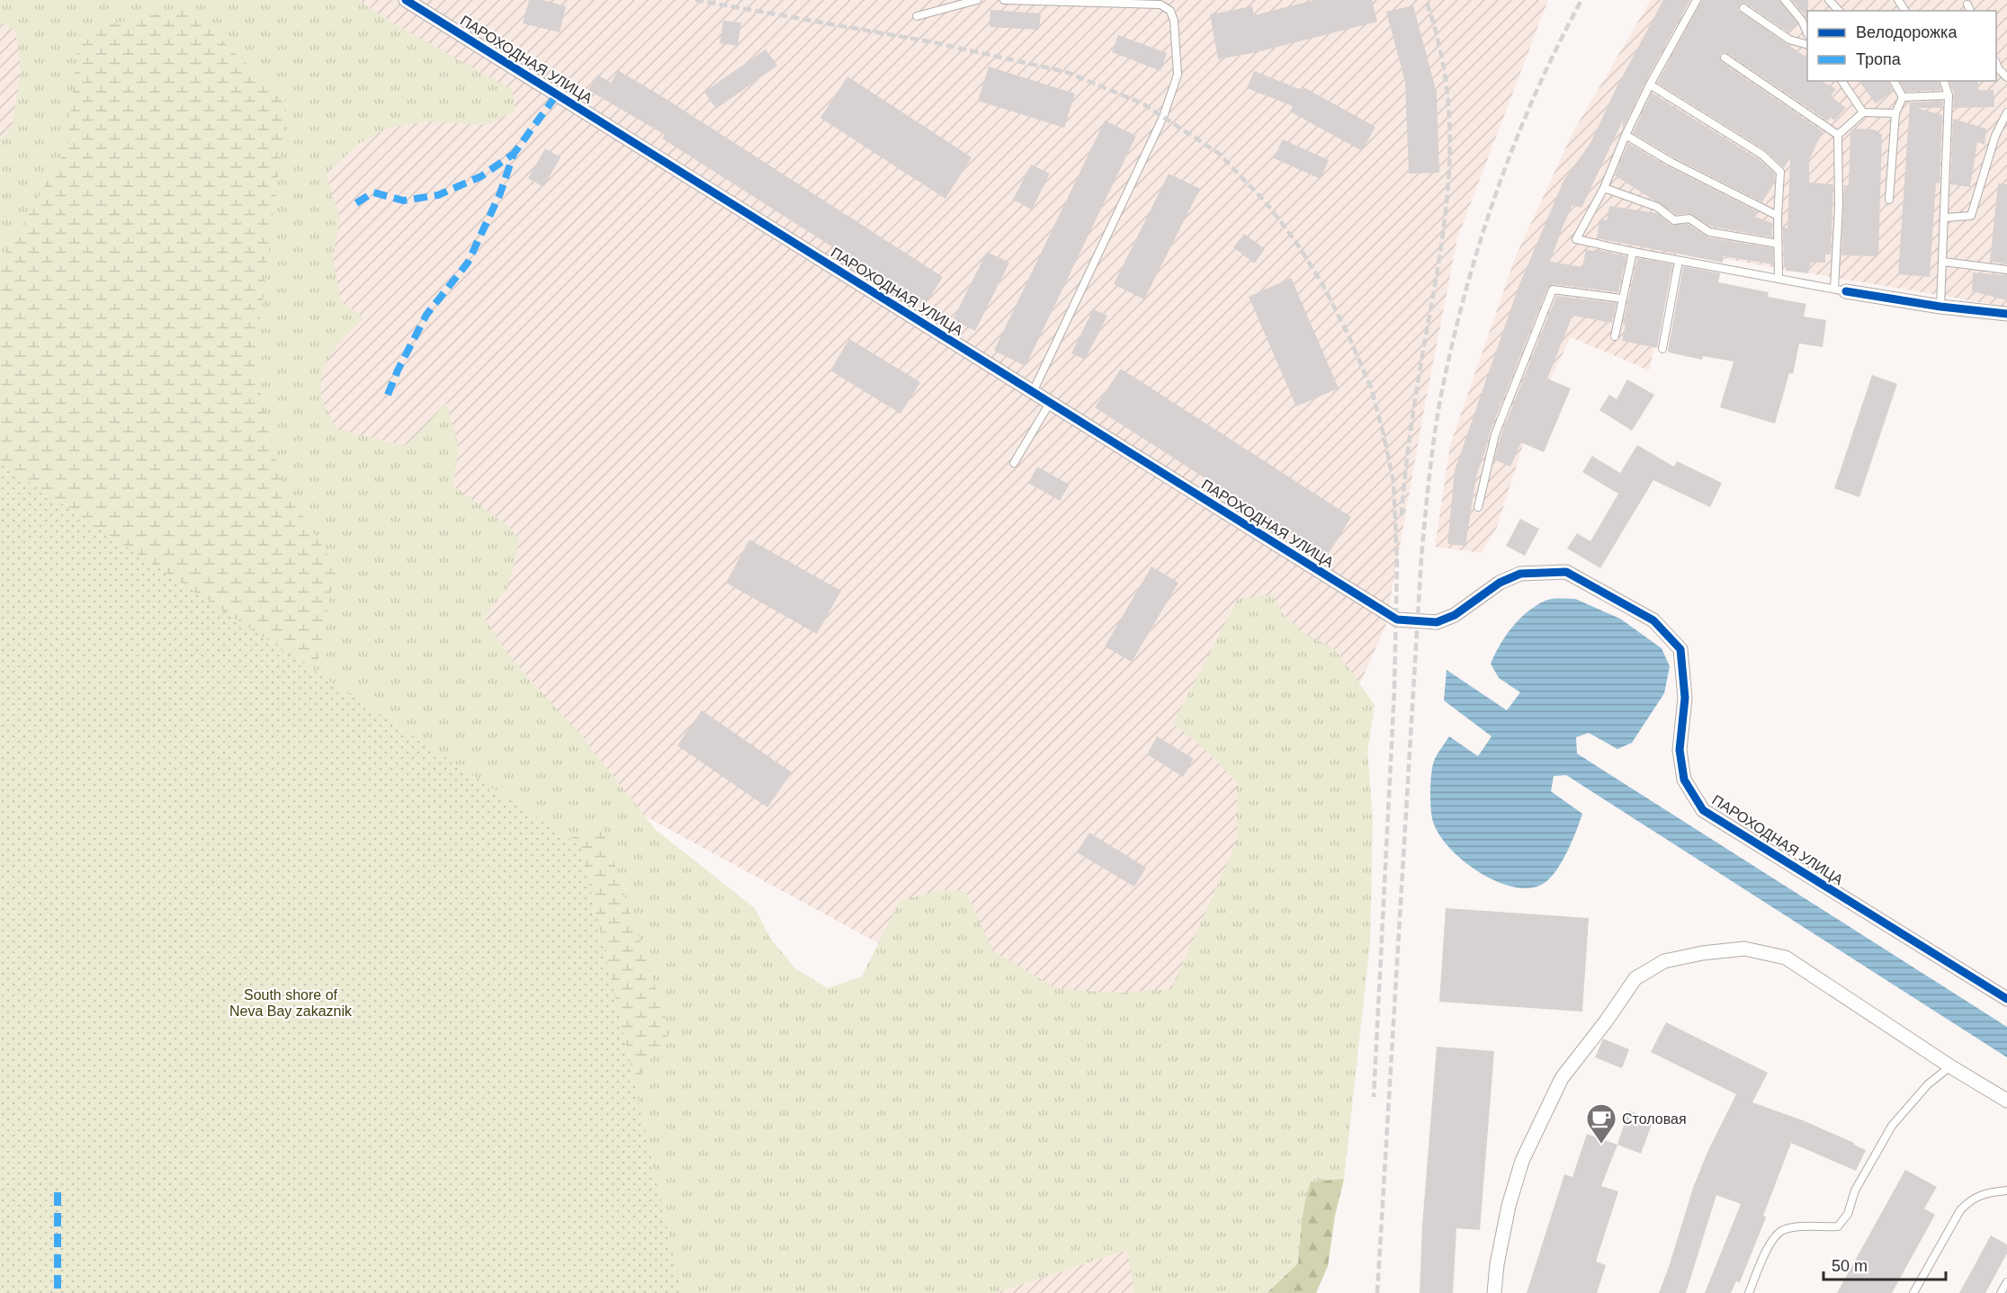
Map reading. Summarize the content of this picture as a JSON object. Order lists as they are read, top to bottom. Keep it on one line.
{"streets":{"street":["ПАРОХОДНАЯ УЛИЦА"]},"parks":["South shore of Neva Bay zakaznik"],"places":{"cafe":["Столовая"]},"legend":["Велодорожка","Тропа"],"scale_bar":"50 m"}
